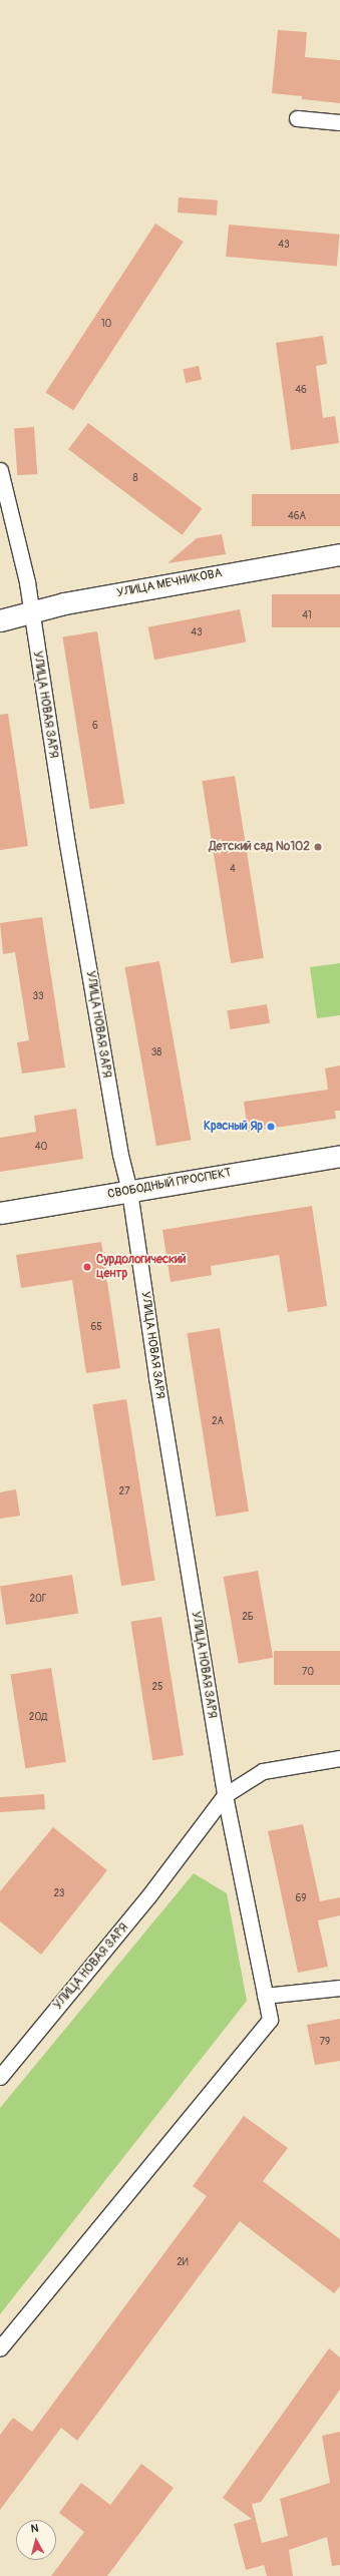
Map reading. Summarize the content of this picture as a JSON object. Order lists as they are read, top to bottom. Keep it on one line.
{"streets":{"street":["УЛИЦА МЕЧНИКОВА","УЛИЦА НОВАЯ ЗАРЯ","СВОБОДНЫЙ ПРОСПЕКТ"]},"crossings":[["УЛИЦА МЕЧНИКОВА","УЛИЦА НОВАЯ ЗАРЯ"],["УЛИЦА НОВАЯ ЗАРЯ","СВОБОДНЫЙ ПРОСПЕКТ"]],"places":["Детский сад №102","Красный Яр","Сурдологический центр"],"house_numbers":["43","10","46","8","46А","41","43","6","4","33","38","40","65","2А","27","20Г","2Б","70","25","20Д","23","69","79","2И"],"north":"top"}
